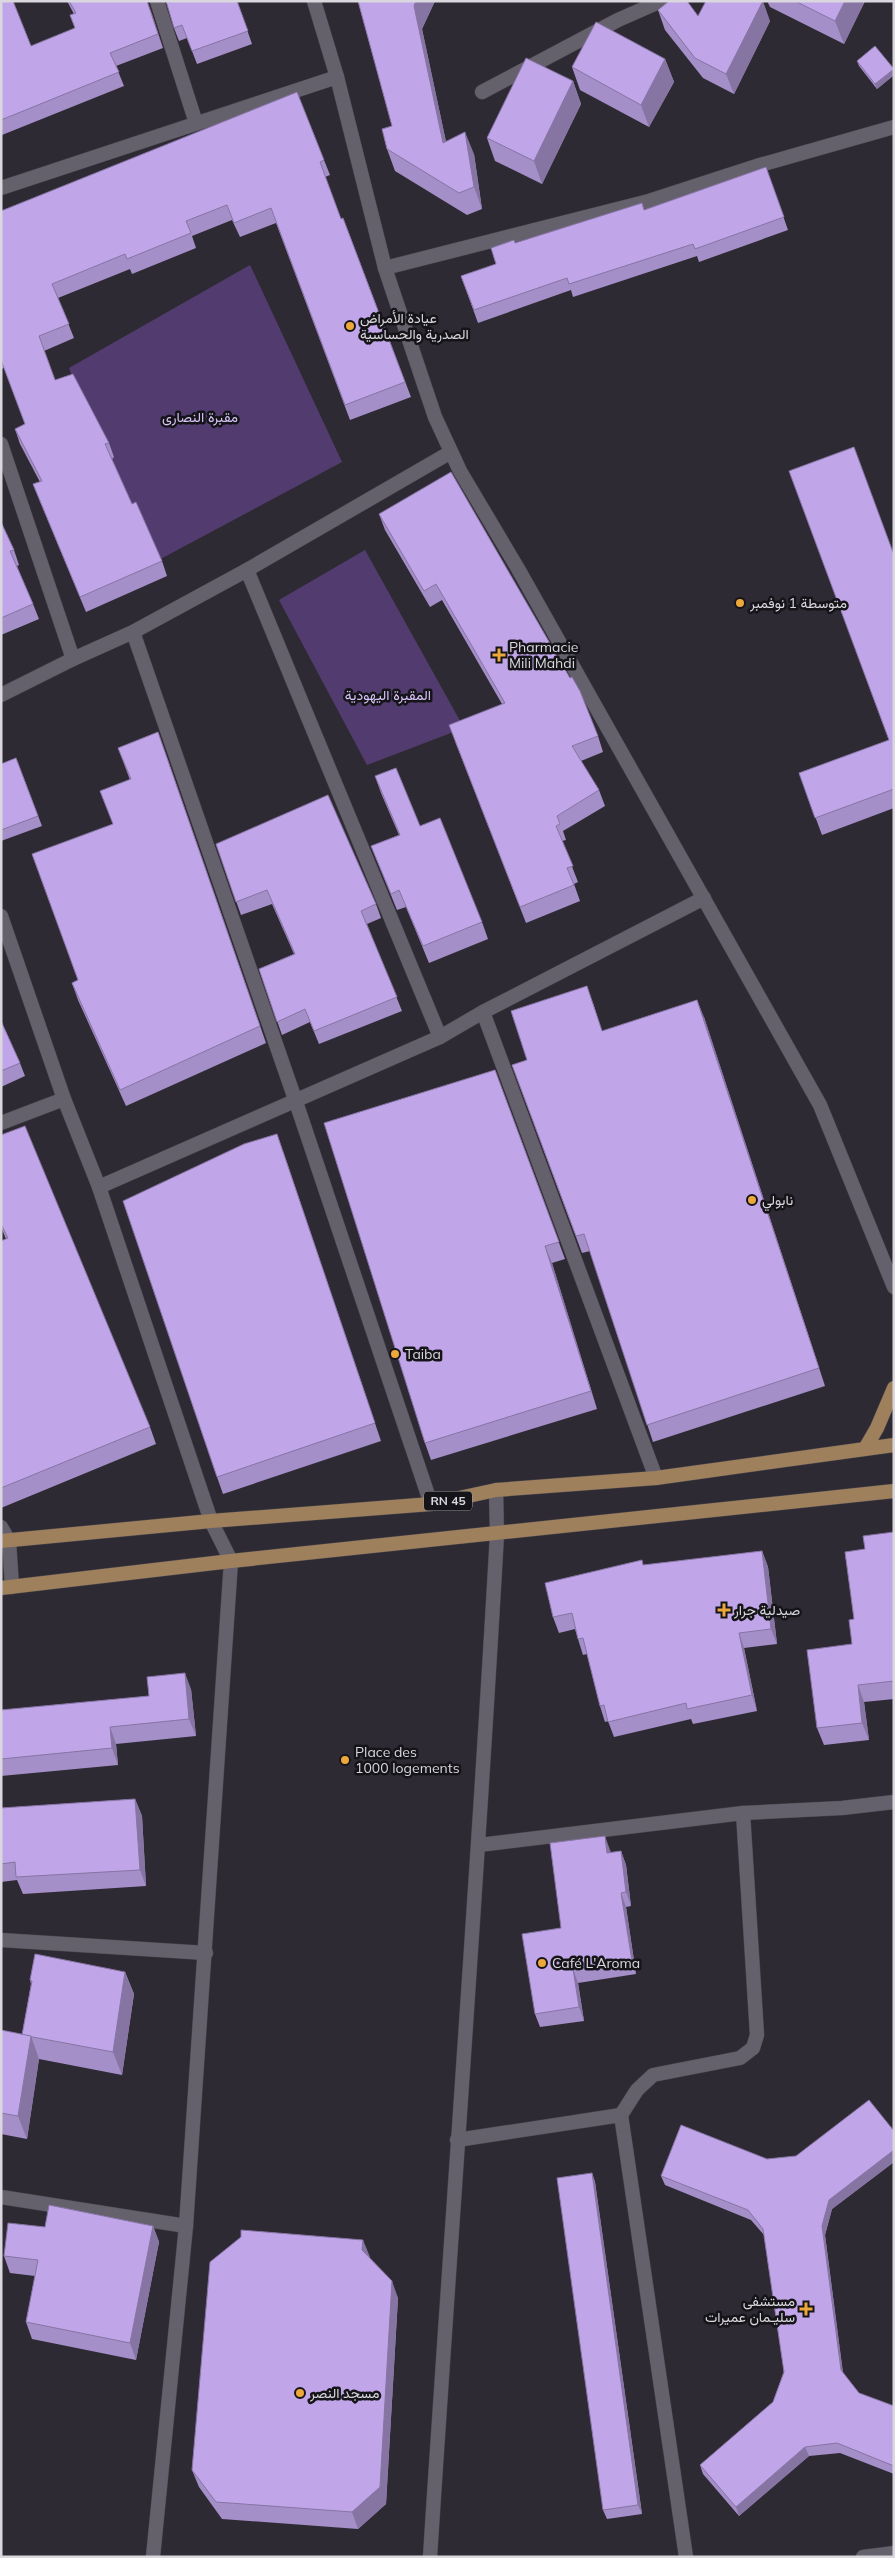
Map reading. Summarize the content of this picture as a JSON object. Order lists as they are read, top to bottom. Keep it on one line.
{"streets":{"main road":["RN 45"]},"parks":["مقبرة النصارى","المقبرة اليهودية"],"places":{"other":["عيادة الأمراض الصدرية والحساسية","متوسطة 1 نوفمبر","نابولي","Taiba","Place des 1000 logements","Café L'Aroma","مسجد النصر"],"health":["Pharmacie Mili Mahdi","صيدلية جرار","مستشفى سليـمان عميرات"]}}
